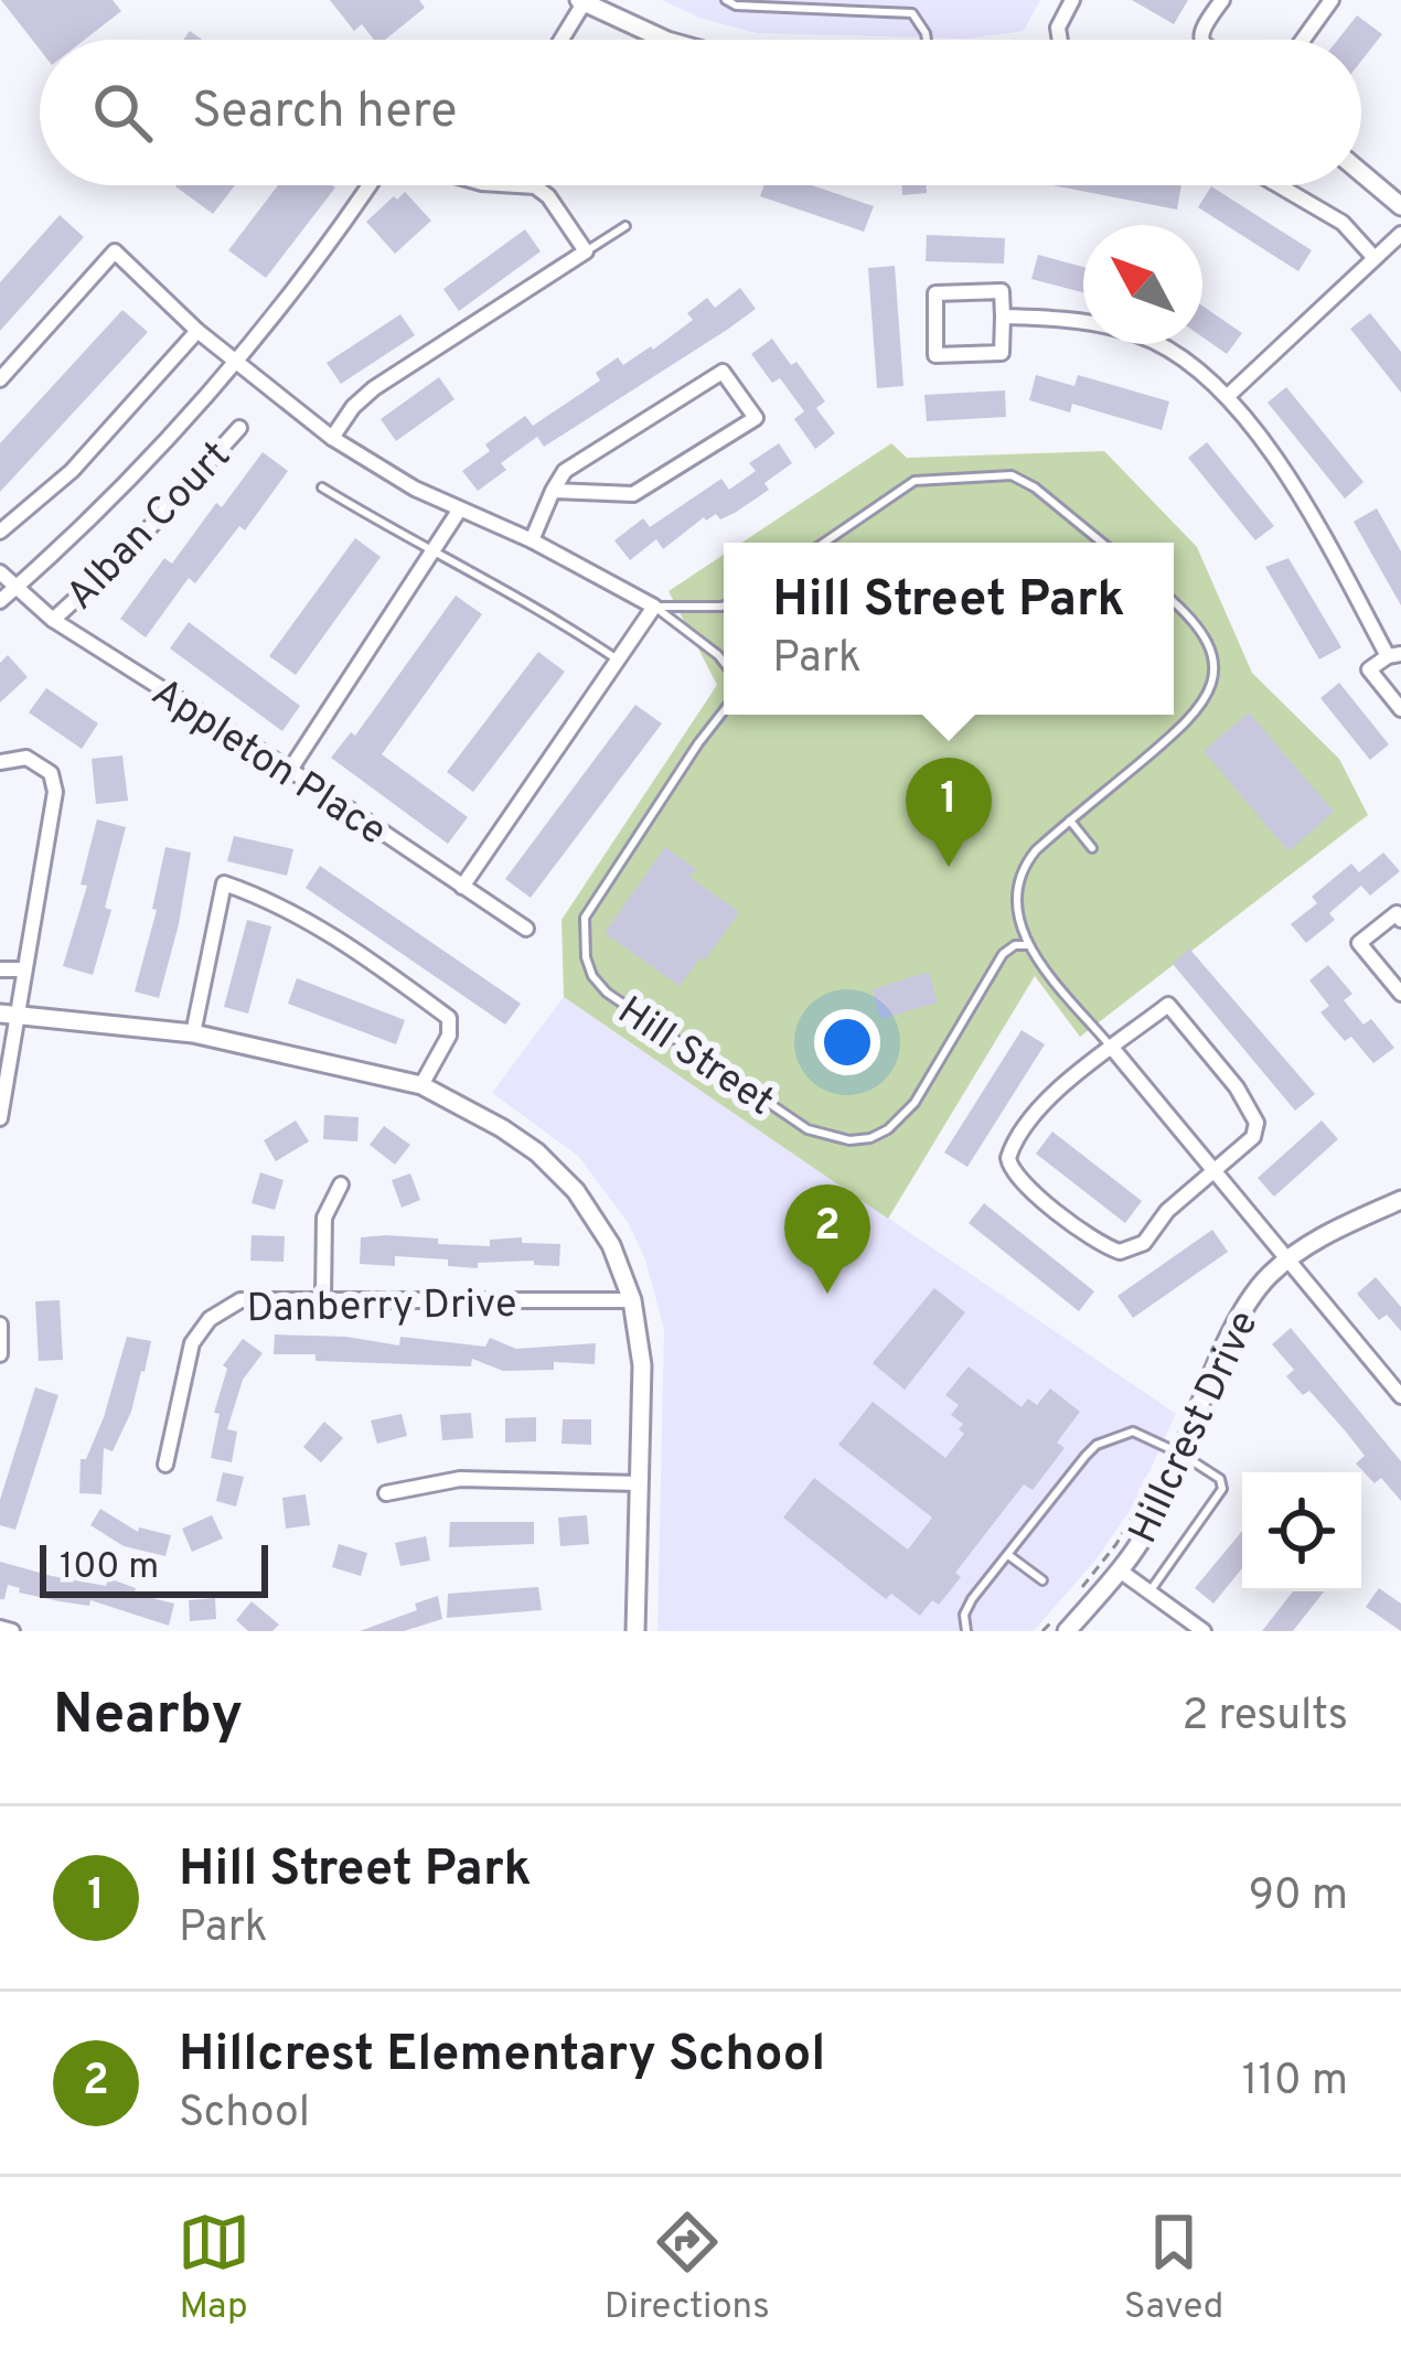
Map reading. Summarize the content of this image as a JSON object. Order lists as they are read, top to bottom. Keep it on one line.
{"streets":{"street":["Alban Court","Appleton Place","Hill Street","Danberry Drive","Hillcrest Drive"]},"crossings":[["Alban Court","Appleton Place"]],"scale_bar":"100 m","north":"top left","page":{"search":"Search here","popup":["Hill Street Park","Park"],"pins":["1","2"],"scale":"100 m","heading":["Nearby","2 results"],"list":[{"mark":"1","name":"Hill Street Park","note":"Park","value":"90 m"},{"mark":"2","name":"Hillcrest Elementary School","note":"School","value":"110 m"}],"nav":["Map","Directions","Saved"]}}
